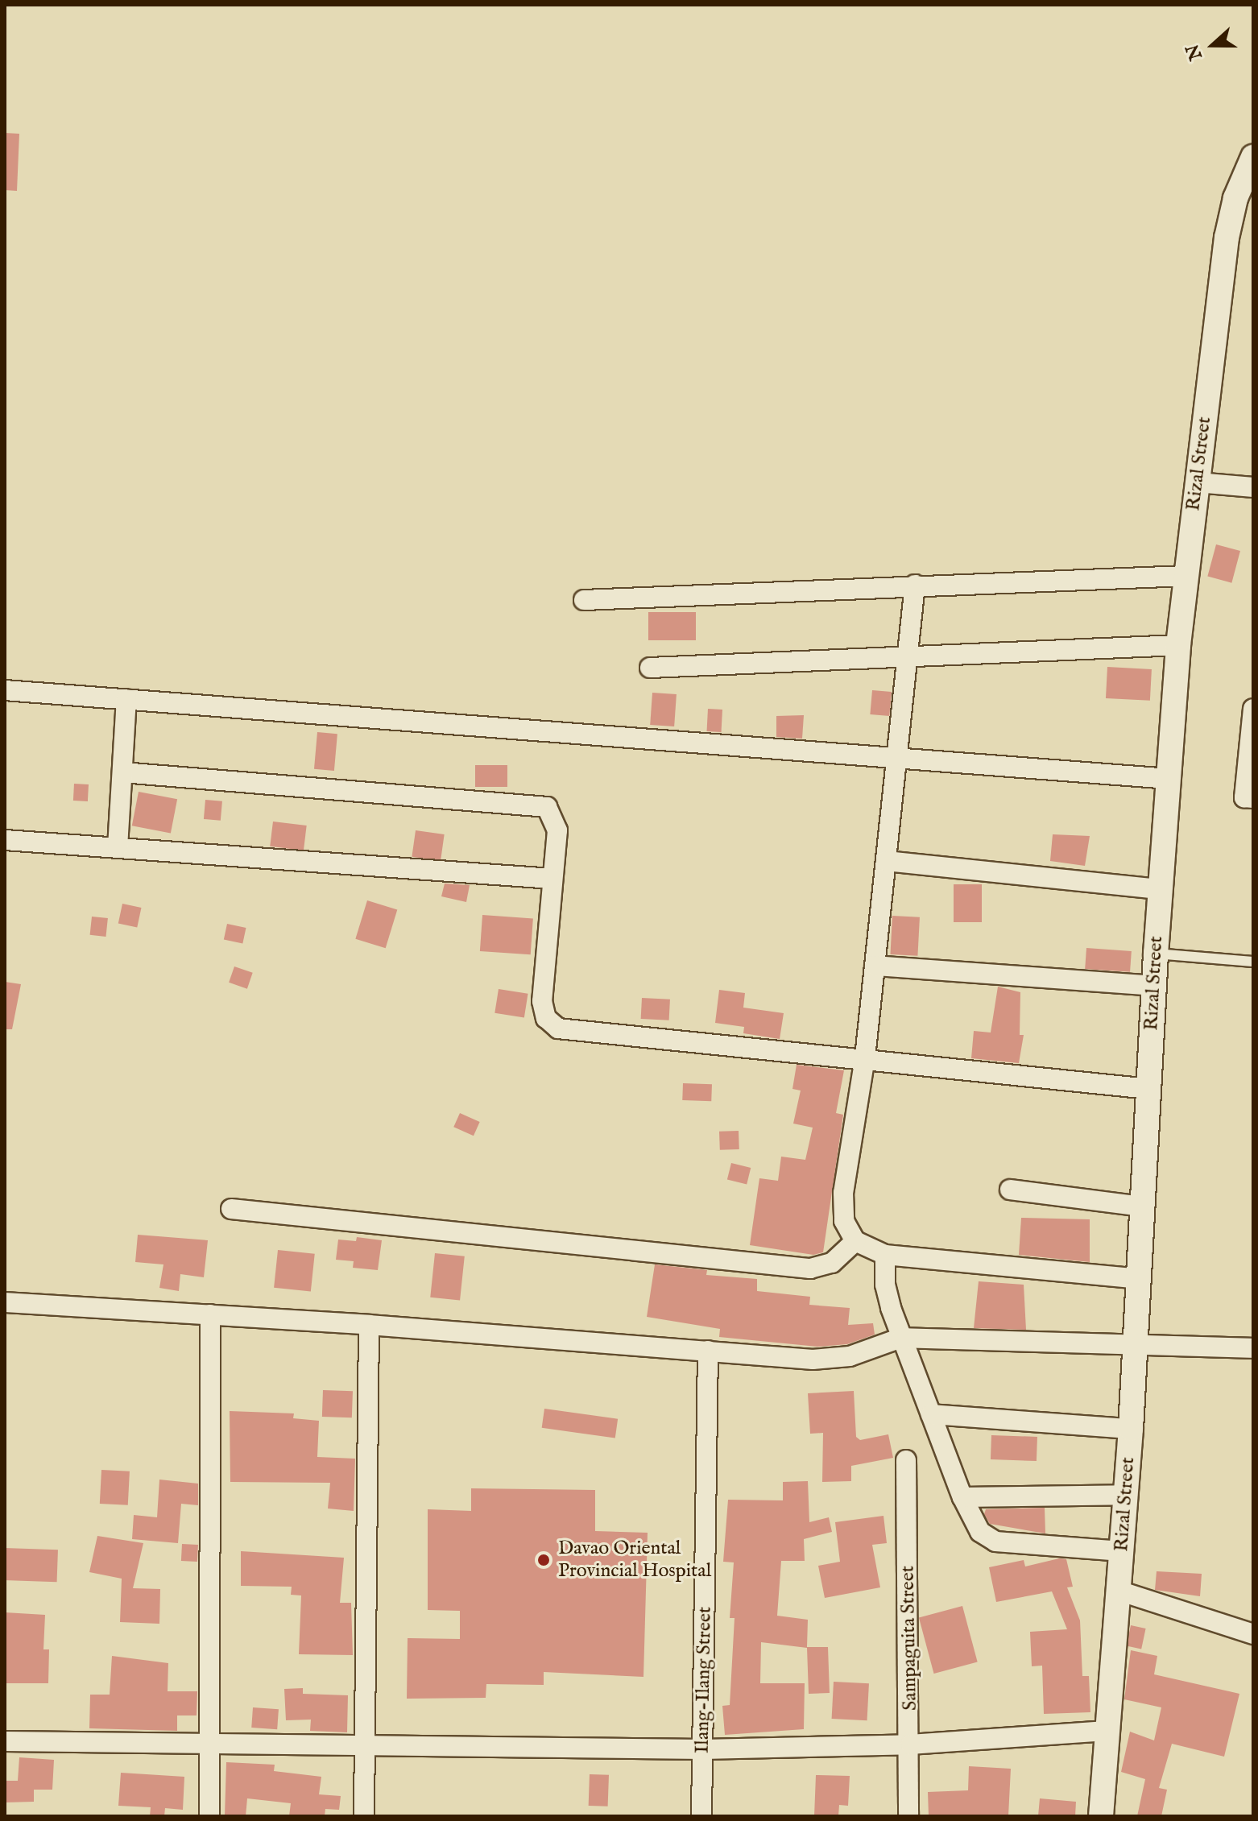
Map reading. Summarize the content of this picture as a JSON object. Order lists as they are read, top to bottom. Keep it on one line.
{"streets":{"street":["Rizal Street","Sampaguita Street","Ilang-Ilang Street"]},"places":["Davao Oriental Provincial Hospital"],"north":"left"}
